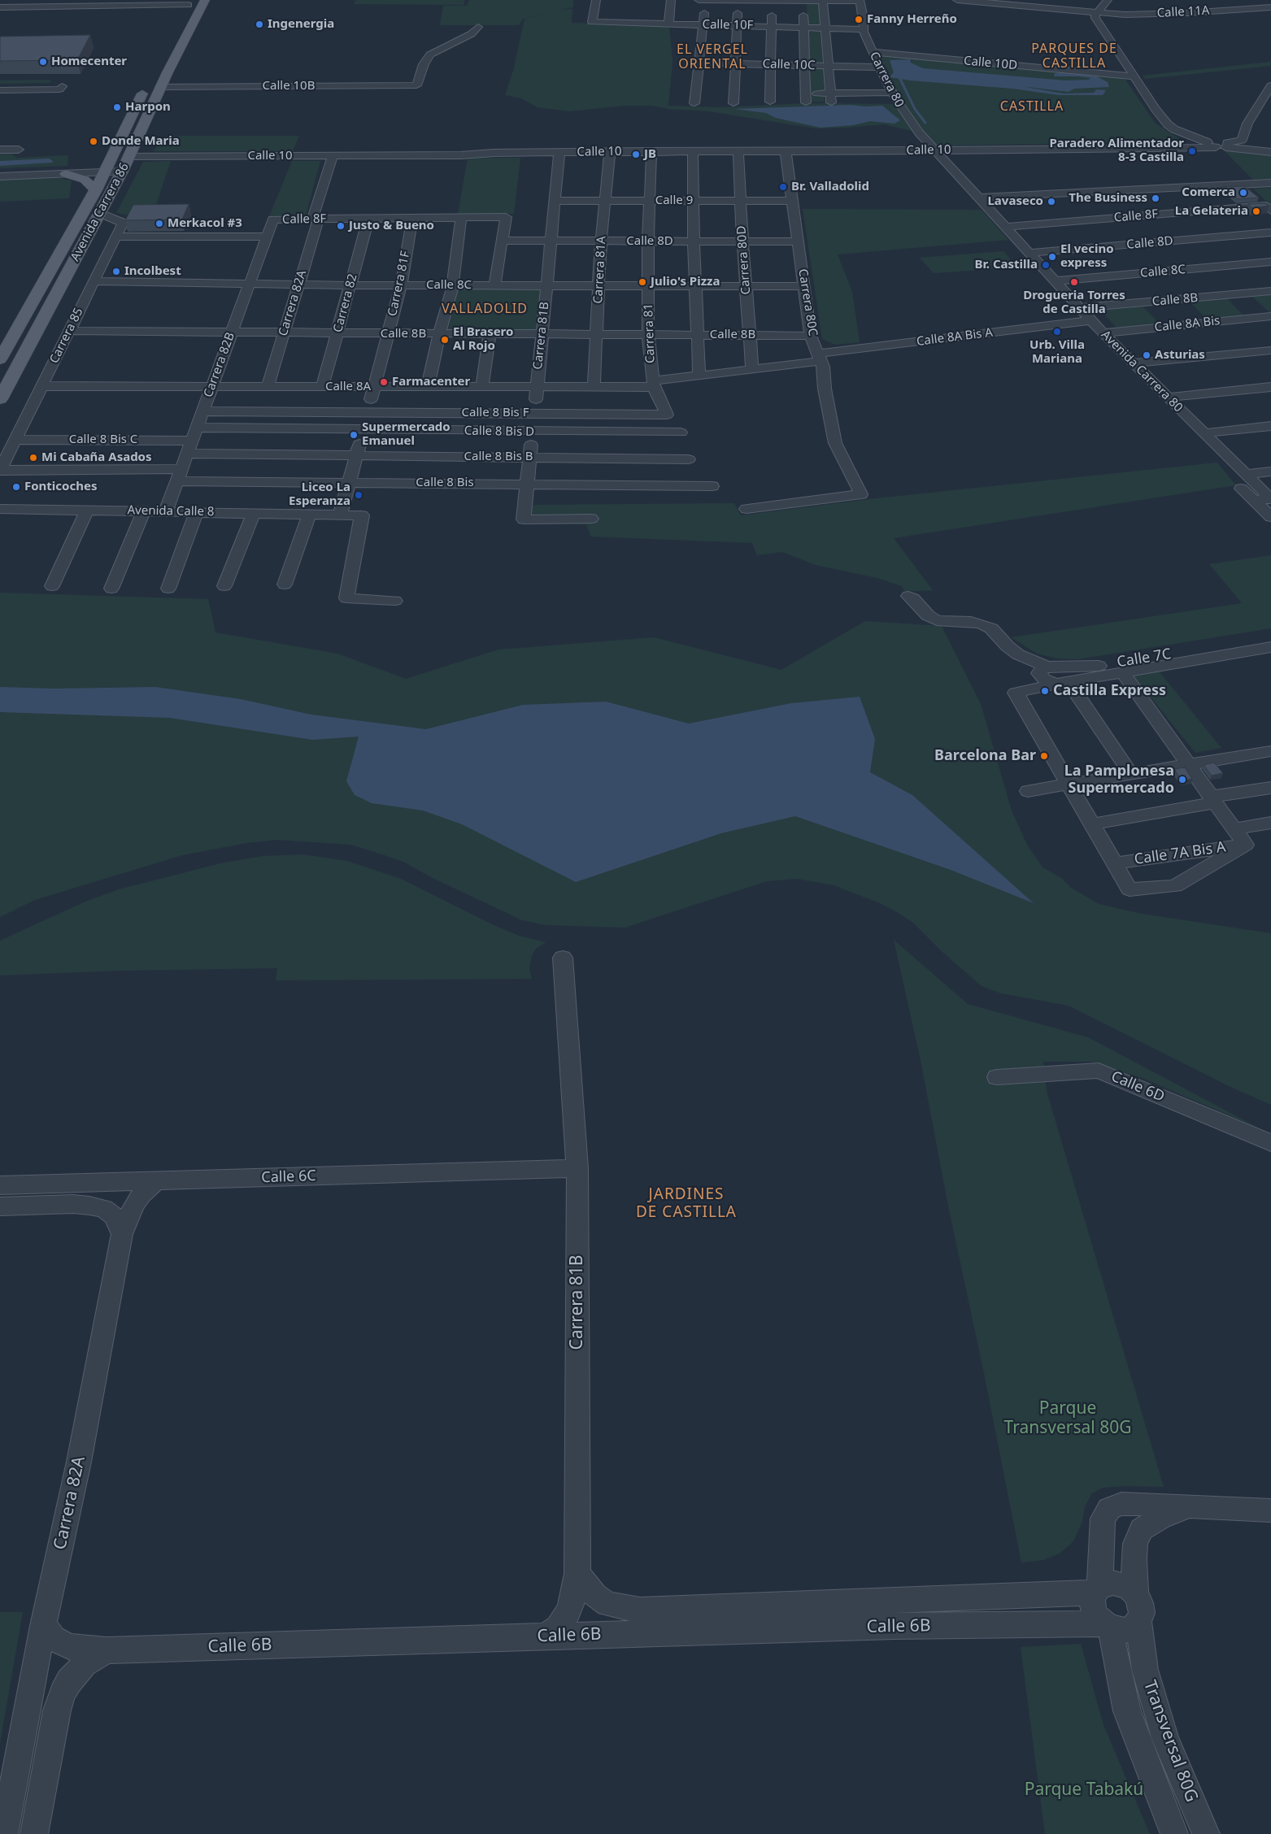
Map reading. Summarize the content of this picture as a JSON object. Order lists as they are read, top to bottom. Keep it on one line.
{"streets":{"main road":["Avenida Carrera 86"],"street":["Calle 11A","Calle 10F","Calle 10D","Calle 10C","Carrera 80","Calle 10B","Calle 10","Calle 9","Calle 8F","Calle 8D","Carrera 80D","Carrera 81A","Calle 8C","Carrera 81F","Calle 8B","Carrera 80C","Carrera 82A","Carrera 82","Calle 8A Bis","Carrera 81","Carrera 85","Carrera 81B","Calle 8A Bis A","Carrera 82B","Avenida Carrera 80","Calle 8A","Calle 8 Bis F","Calle 8 Bis D","Calle 8 Bis C","Calle 8 Bis B","Calle 8 Bis","Avenida Calle 8","Calle 7C","Calle 7A Bis A","Calle 6D","Calle 6C","Calle 6B","Transversal 80G"]},"crossings":[["Calle 10F","Carrera 80"],["Calle 10D","Carrera 80"],["Calle 10C","Carrera 80"],["Carrera 80","Calle 10"],["Carrera 80","Avenida Carrera 80"],["Calle 10B","Avenida Carrera 86"],["Calle 10","Avenida Carrera 86"],["Calle 10","Carrera 80D"],["Calle 10","Carrera 81A"],["Calle 10","Carrera 80C"],["Calle 10","Carrera 82A"],["Calle 10","Carrera 81"],["Calle 10","Carrera 81B"],["Calle 10","Avenida Carrera 80"],["Calle 9","Carrera 80D"],["Calle 9","Carrera 81A"],["Calle 9","Carrera 80C"],["Calle 9","Carrera 81"],["Calle 9","Carrera 81B"],["Avenida Carrera 86","Carrera 85"],["Calle 8F","Calle 8D"],["Calle 8F","Carrera 81F"],["Calle 8F","Carrera 82A"],["Calle 8F","Carrera 82"],["Calle 8F","Carrera 82B"],["Calle 8F","Avenida Carrera 80"],["Calle 8D","Carrera 80D"],["Calle 8D","Carrera 81A"],["Calle 8D","Carrera 80C"],["Calle 8D","Carrera 81"],["Calle 8D","Carrera 81B"],["Calle 8D","Avenida Carrera 80"],["Carrera 80D","Calle 8C"],["Carrera 80D","Calle 8B"],["Carrera 80D","Calle 8A Bis A"],["Carrera 81A","Calle 8C"],["Carrera 81A","Calle 8B"],["Carrera 81A","Calle 8A"],["Calle 8C","Carrera 81F"],["Calle 8C","Carrera 80C"],["Calle 8C","Carrera 82A"],["Calle 8C","Carrera 82"],["Calle 8C","Carrera 81"],["Calle 8C","Carrera 85"],["Calle 8C","Carrera 81B"],["Calle 8C","Carrera 82B"],["Calle 8C","Avenida Carrera 80"],["Carrera 81F","Calle 8B"],["Carrera 81F","Calle 8A"],["Carrera 81F","Calle 8 Bis F"],["Carrera 81F","Calle 8 Bis D"],["Carrera 81F","Calle 8 Bis B"],["Carrera 81F","Calle 8 Bis"],["Carrera 81F","Avenida Calle 8"],["Calle 8B","Carrera 80C"],["Calle 8B","Carrera 82A"],["Calle 8B","Carrera 82"],["Calle 8B","Carrera 81"],["Calle 8B","Carrera 85"],["Calle 8B","Carrera 81B"],["Calle 8B","Carrera 82B"],["Calle 8B","Avenida Carrera 80"],["Carrera 80C","Calle 8A Bis A"],["Carrera 82A","Calle 8A"],["Carrera 82A","Calle 6C"],["Carrera 82A","Calle 6B"],["Carrera 82","Calle 8A"],["Calle 8A Bis","Avenida Carrera 80"],["Carrera 81","Calle 8A Bis A"],["Carrera 81","Calle 8A"],["Carrera 81","Calle 8 Bis F"],["Carrera 85","Calle 8A"],["Carrera 85","Calle 8 Bis C"],["Carrera 85","Calle 8 Bis"],["Carrera 81B","Calle 8A"],["Carrera 81B","Calle 8 Bis F"],["Carrera 81B","Calle 8 Bis D"],["Carrera 81B","Calle 8 Bis B"],["Carrera 81B","Calle 8 Bis"],["Carrera 81B","Calle 6C"],["Carrera 81B","Calle 6B"],["Calle 8A Bis A","Avenida Carrera 80"],["Calle 8A Bis A","Calle 8A"],["Carrera 82B","Calle 8A"],["Carrera 82B","Calle 8 Bis F"],["Carrera 82B","Calle 8 Bis D"],["Carrera 82B","Calle 8 Bis C"],["Carrera 82B","Calle 8 Bis B"],["Carrera 82B","Calle 8 Bis"],["Carrera 82B","Avenida Calle 8"],["Calle 8 Bis D","Calle 8 Bis C"],["Calle 6B","Transversal 80G"]],"districts":["PARQUES DE CASTILLA","EL VERGEL ORIENTAL","CASTILLA","VALLADOLID","JARDINES DE CASTILLA"],"parks":["Parque Transversal 80G","Parque Tabakú"],"places":["Fanny Herreño","Ingenergia","Homecenter","Harpon","Donde Maria","Paradero Alimentador 8-3 Castilla","JB","Br. Valladolid","Comerca","The Business","Lavaseco","La Gelateria","Merkacol #3","Justo & Bueno","El vecino express","Br. Castilla","Incolbest","Julio's Pizza","Drogueria Torres de Castilla","Urb. Villa Mariana","El Brasero Al Rojo","Asturias","Farmacenter","Supermercado Emanuel","Mi Cabaña Asados","Fonticoches","Liceo La Esperanza","Castilla Express","Barcelona Bar","La Pamplonesa Supermercado"]}
